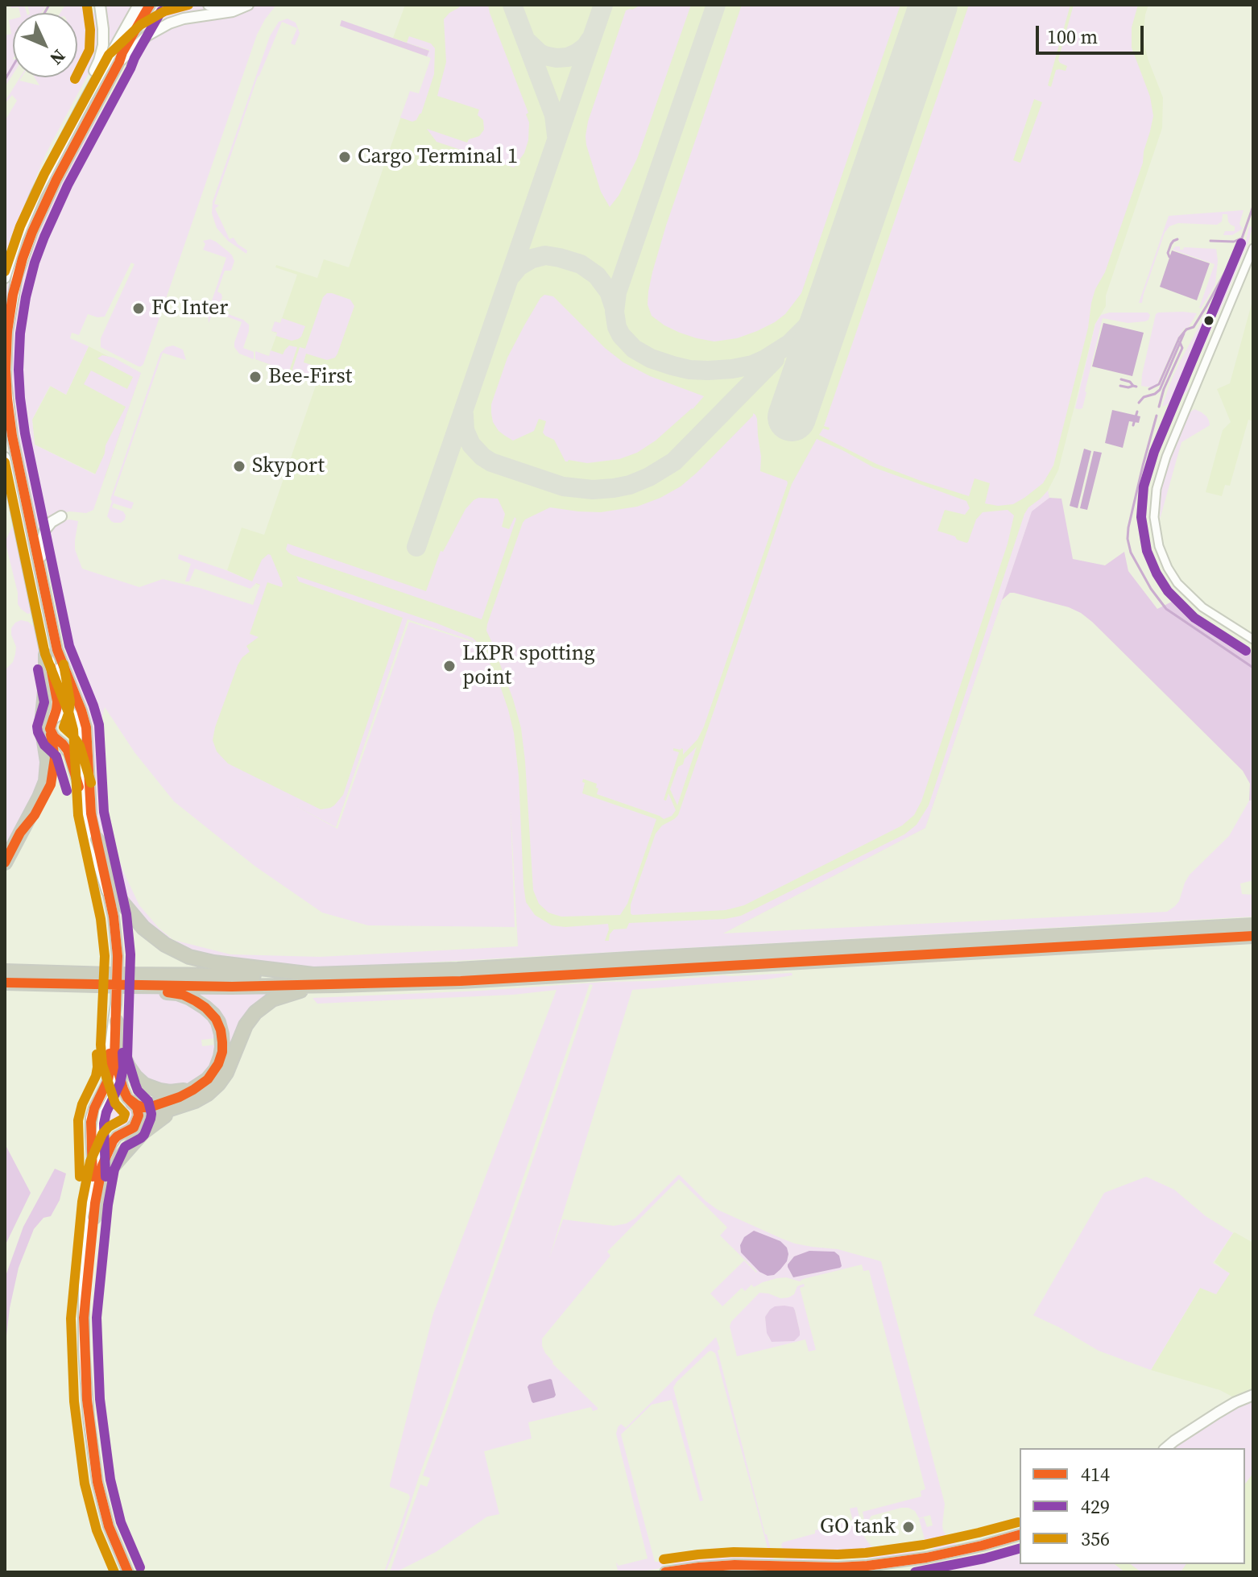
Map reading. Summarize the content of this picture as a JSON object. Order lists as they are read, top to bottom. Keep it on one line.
{"places":["Cargo Terminal 1","FC Inter","Bee-First","Skyport","LKPR spotting point","GO tank"],"lines":["transit line 414","transit line 356","transit line 429"],"legend":["414","429","356"],"scale_bar":"100 m","north":"bottom right"}
